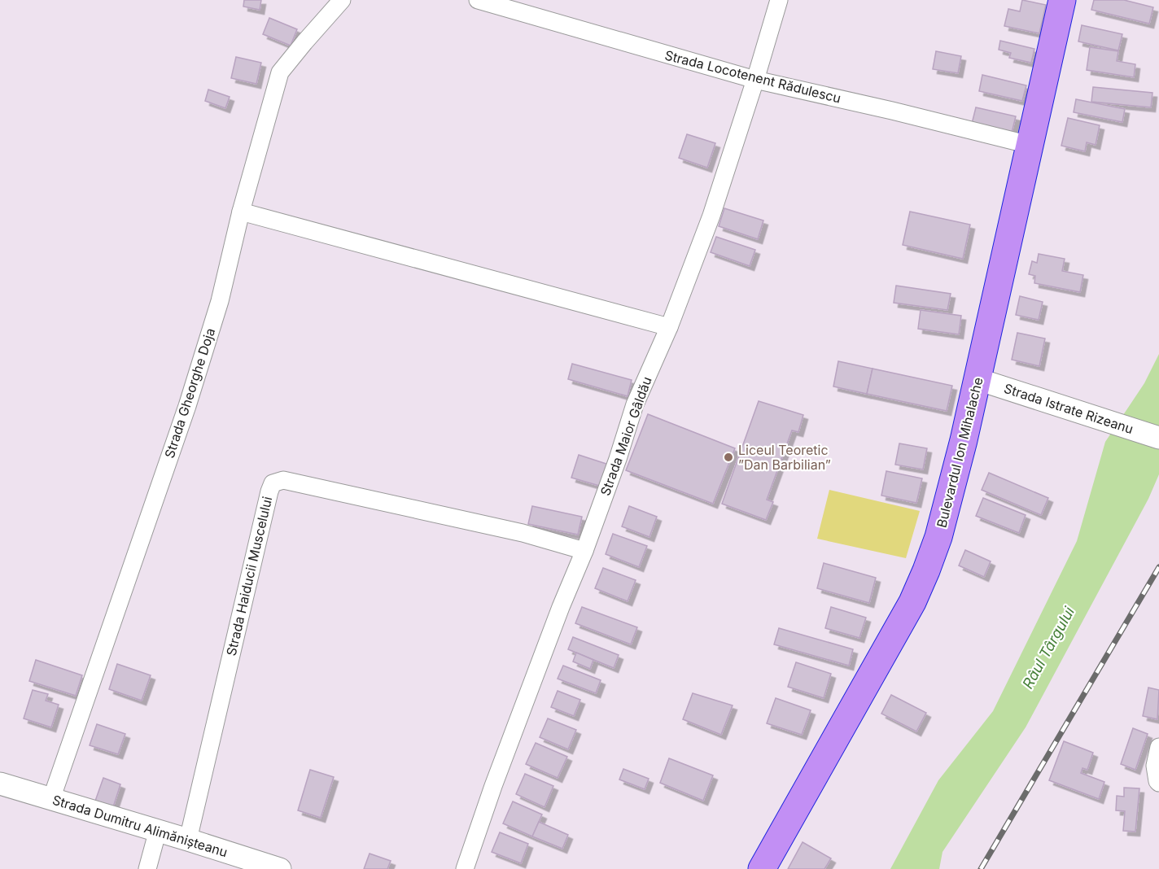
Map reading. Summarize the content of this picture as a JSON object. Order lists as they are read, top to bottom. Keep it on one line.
{"streets":{"highway":["Bulevardul Ion Mihalache"],"street":["Strada Locotenent Rădulescu","Strada Gheorghe Doja","Strada Istrate Rizeanu","Strada Maior Gâldău","Strada Haiducii Muscelului","Strada Dumitru Alimănișteanu"]},"crossings":[["Strada Locotenent Rădulescu","Strada Maior Gâldău"],["Strada Locotenent Rădulescu","Bulevardul Ion Mihalache"],["Strada Gheorghe Doja","Strada Dumitru Alimănișteanu"],["Strada Istrate Rizeanu","Bulevardul Ion Mihalache"],["Strada Maior Gâldău","Strada Haiducii Muscelului"],["Strada Haiducii Muscelului","Strada Dumitru Alimănișteanu"]],"water":["Râul Târgului"],"places":["Liceul Teoretic ”Dan Barbilian”"]}
